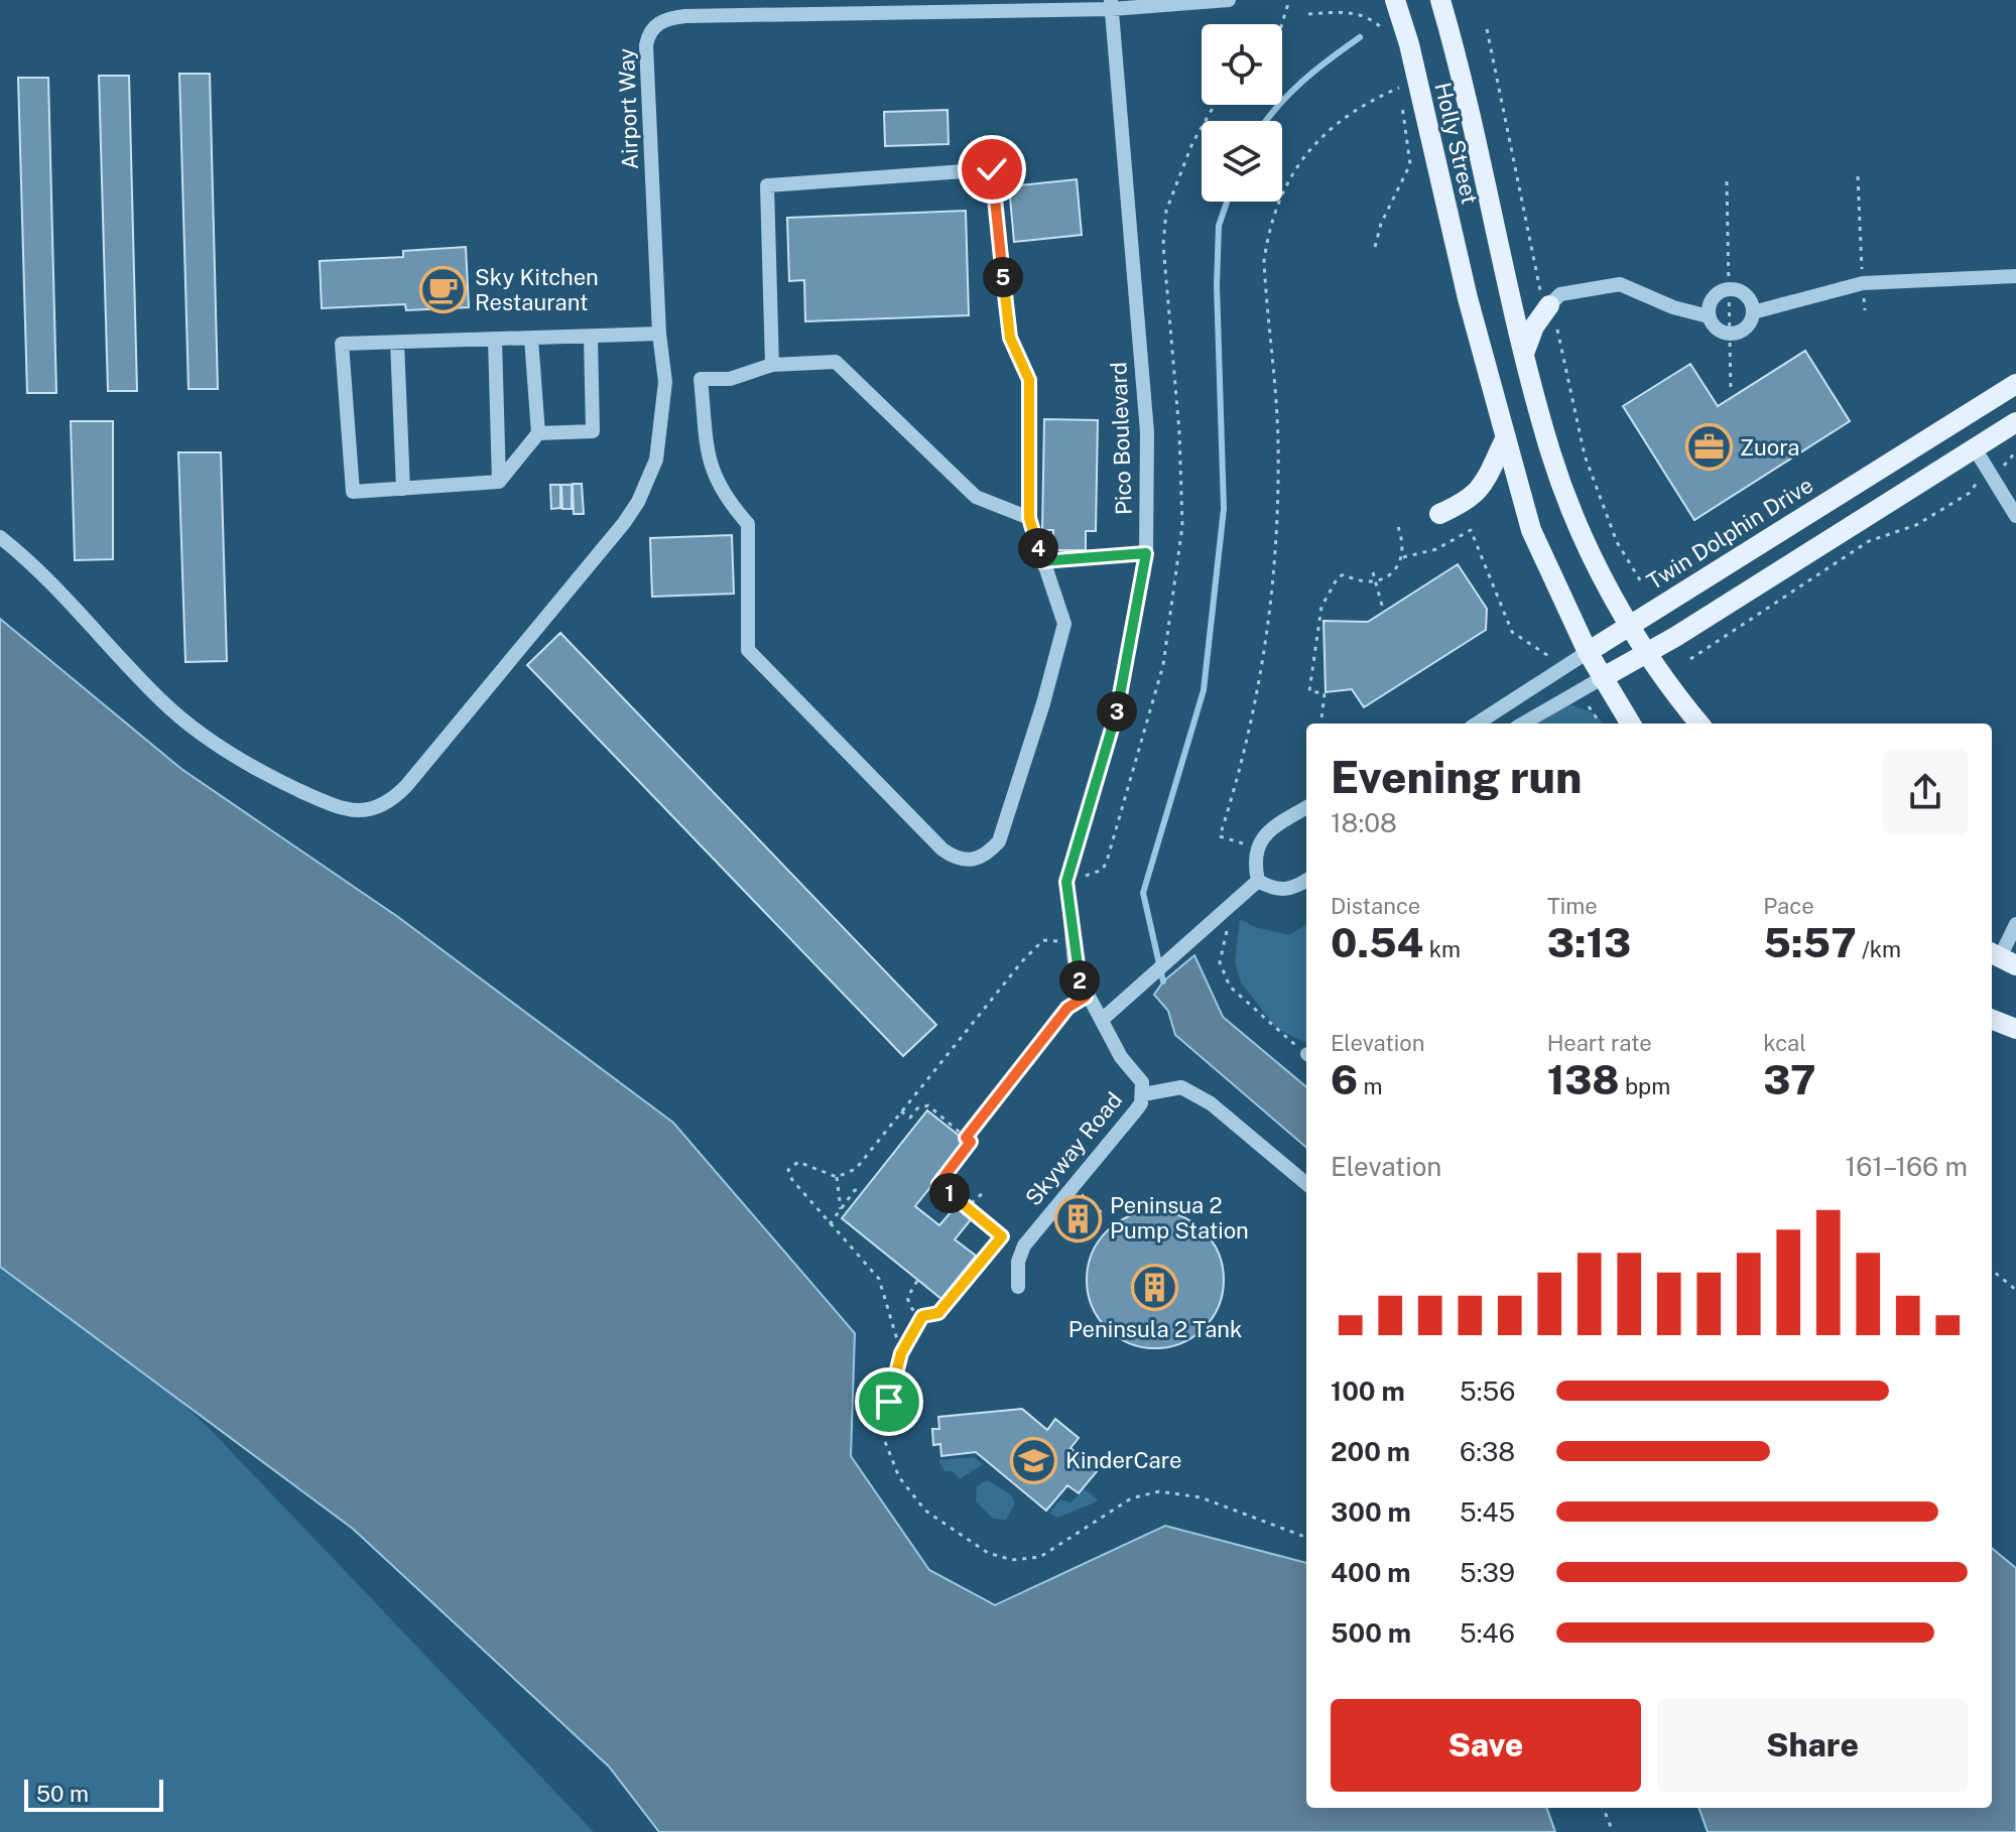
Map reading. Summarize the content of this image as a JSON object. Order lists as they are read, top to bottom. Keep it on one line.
{"streets":{"main road":["Holly Street","Twin Dolphin Drive"],"street":["Airport Way","Pico Boulevard","Skyway Road"]},"crossings":[["Airport Way","Pico Boulevard"],["Holly Street","Twin Dolphin Drive"],["Pico Boulevard","Skyway Road"]],"places":{"cafe":["Sky Kitchen Restaurant"],"office":["Zuora"],"building":["Peninsua 2 Pump Station","Peninsula 2 Tank"],"school or university":["KinderCare"]},"scale_bar":"50 m","page":{"pins":["5","4","3","2","1"],"heading":["Evening run","18:08"],"stats":[["Distance","0.54 km"],["Time","3:13"],["Pace","5:57 /km"],["Elevation","6 m"],["Heart rate","138 bpm"],["kcal","37"]],"chart":["Elevation","161–166 m"],"list":[{"name":"100 m","note":"5:56"},{"name":"200 m","note":"6:38"},{"name":"300 m","note":"5:45"},{"name":"400 m","note":"5:39"},{"name":"500 m","note":"5:46"}],"buttons":["Save","Share"],"scale":"50 m"}}
